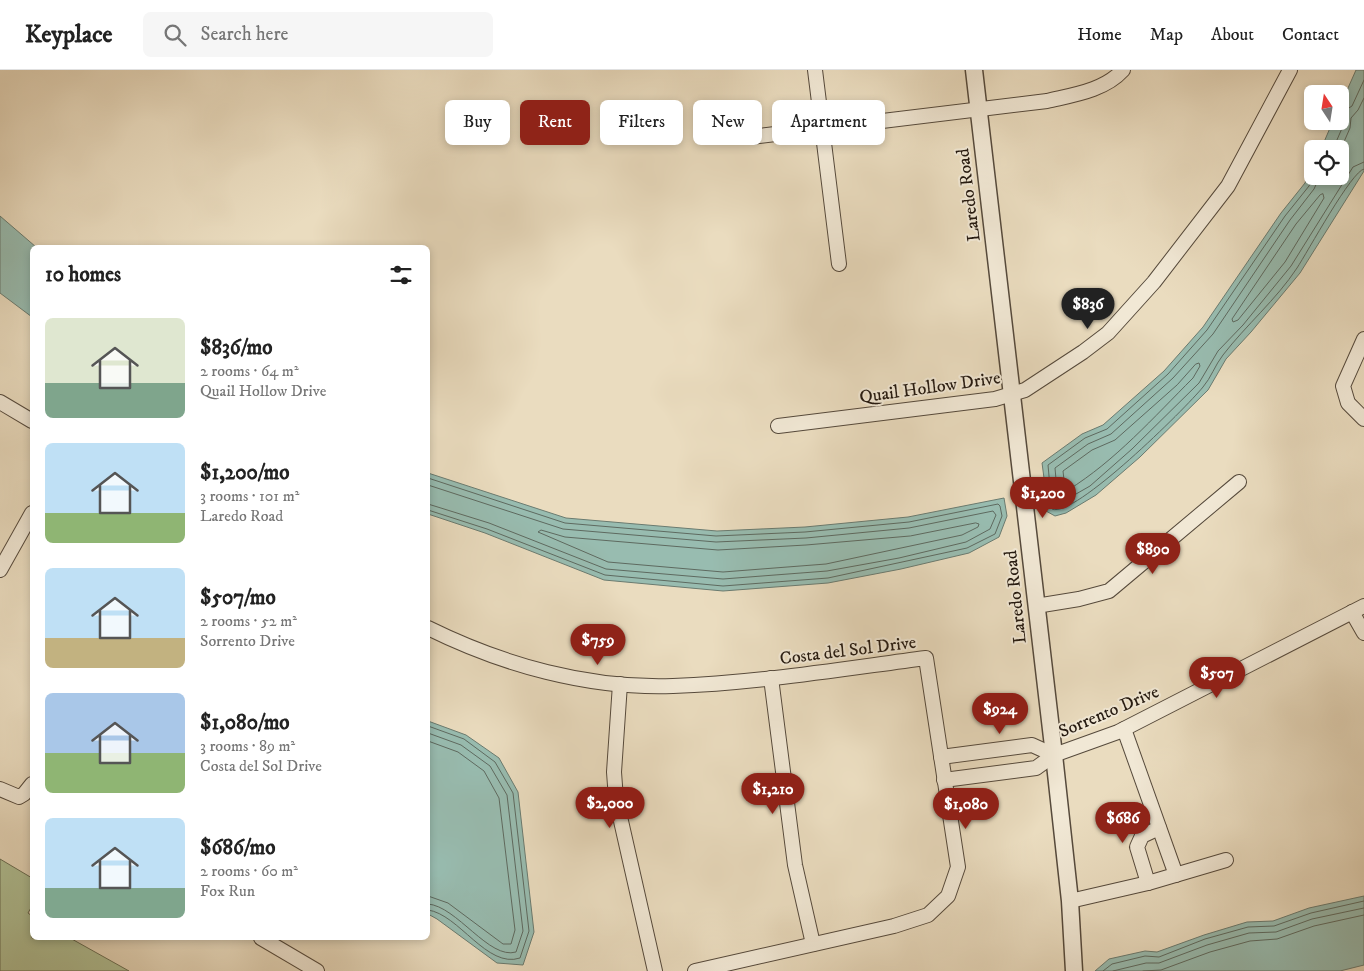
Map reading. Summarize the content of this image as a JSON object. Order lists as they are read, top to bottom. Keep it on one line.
{"streets":{"street":["Laredo Road","Quail Hollow Drive","Costa del Sol Drive","Sorrento Drive"]},"crossings":[["Laredo Road","Quail Hollow Drive"],["Laredo Road","Sorrento Drive"],["Costa del Sol Drive","Sorrento Drive"]],"north":"top","page":{"header":"Keyplace","search":"Search here","nav":["Home","Map","About","Contact"],"chip":["Buy","Rent","Filters","New","Apartment"],"heading":"10 homes","price":["$836","$1,200","$890","$759","$507","$924","$1,210","$2,000","$1,080","$686"],"list":[{"name":"$836/mo","note":"2 rooms · 64 m² · Quail Hollow Drive"},{"name":"$1,200/mo","note":"3 rooms · 101 m² · Laredo Road"},{"name":"$507/mo","note":"2 rooms · 52 m² · Sorrento Drive"},{"name":"$1,080/mo","note":"3 rooms · 89 m² · Costa del Sol Drive"},{"name":"$686/mo","note":"2 rooms · 60 m² · Fox Run"}]}}
